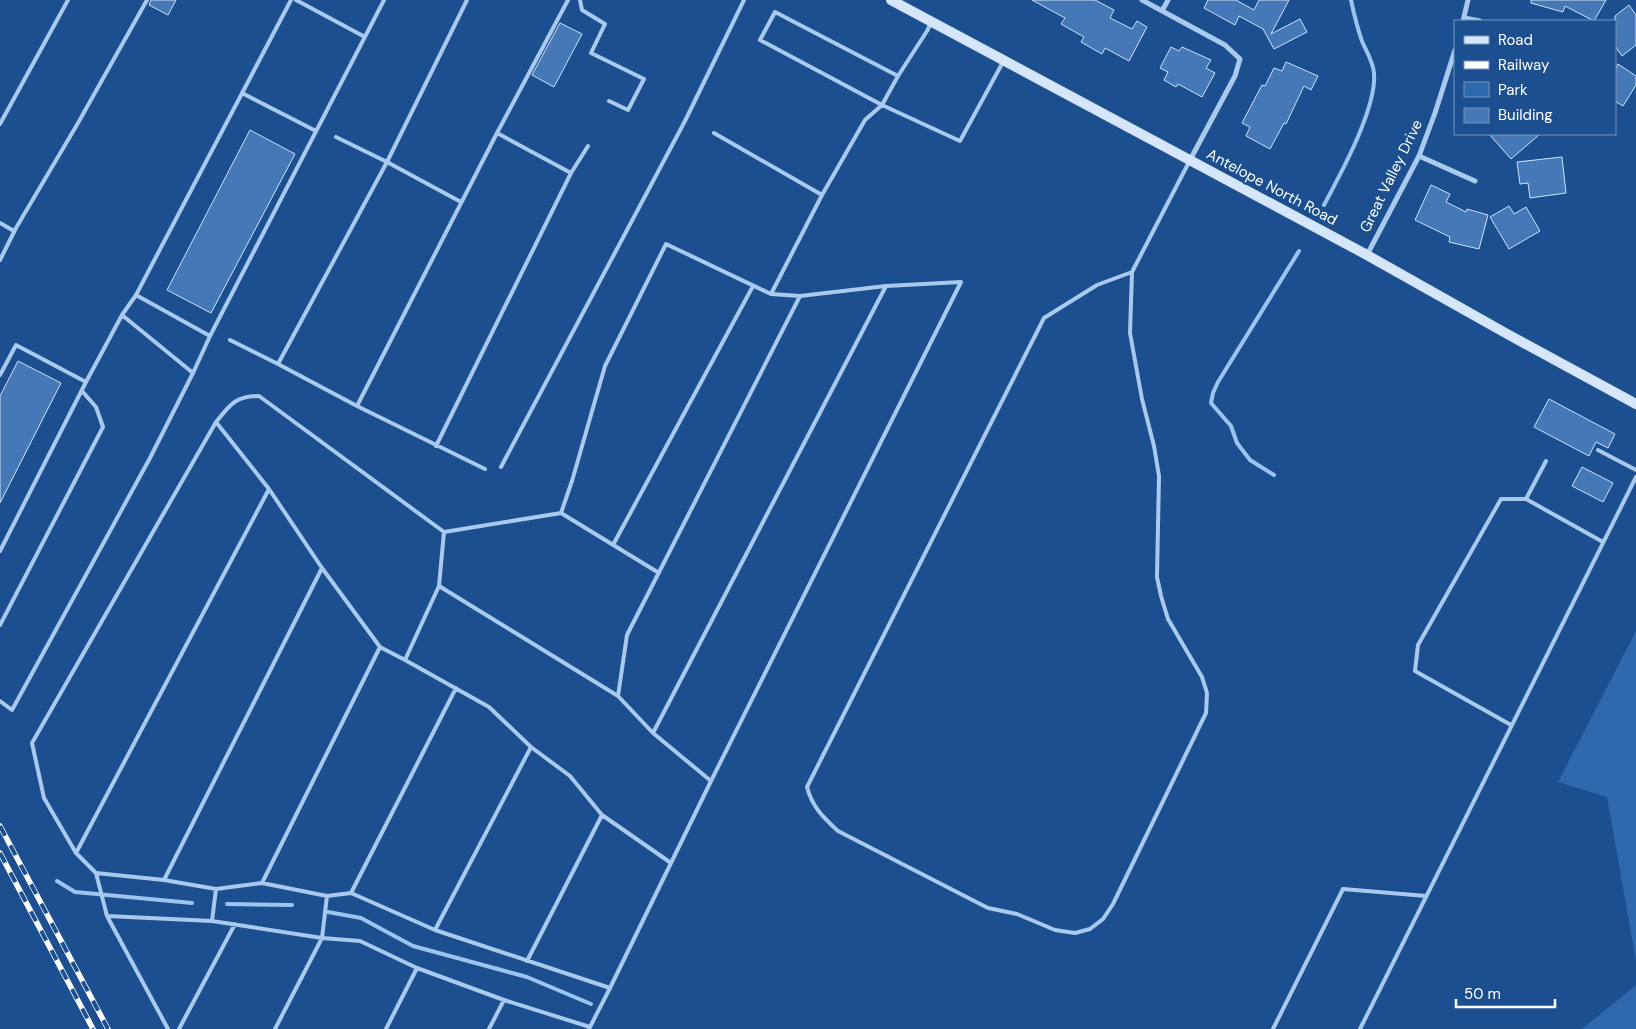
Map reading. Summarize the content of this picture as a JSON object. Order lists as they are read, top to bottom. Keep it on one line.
{"streets":{"main road":["Antelope North Road"],"street":["Great Valley Drive"]},"crossings":[["Great Valley Drive","Antelope North Road"]],"legend":["Road","Railway","Park","Building"],"scale_bar":"50 m"}
